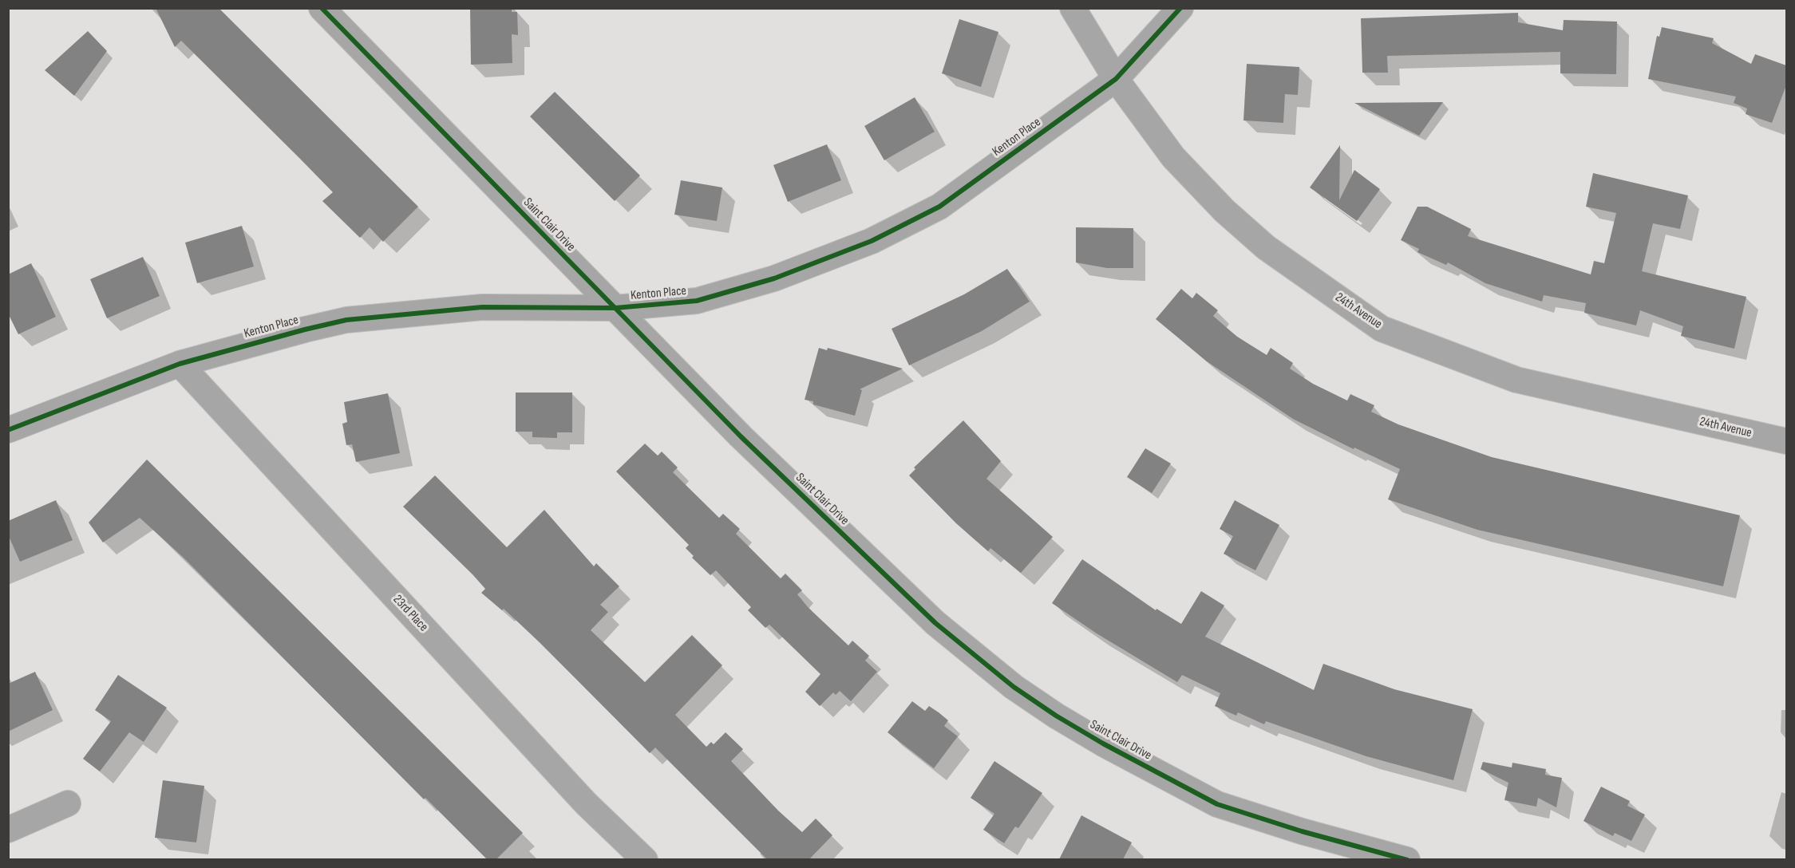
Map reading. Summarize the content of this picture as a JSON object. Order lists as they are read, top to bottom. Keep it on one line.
{"streets":{"street":["Kenton Place","Saint Clair Drive","24th Avenue","23rd Place"]},"crossings":[["Kenton Place","Saint Clair Drive"],["Kenton Place","24th Avenue"],["Kenton Place","23rd Place"]]}
